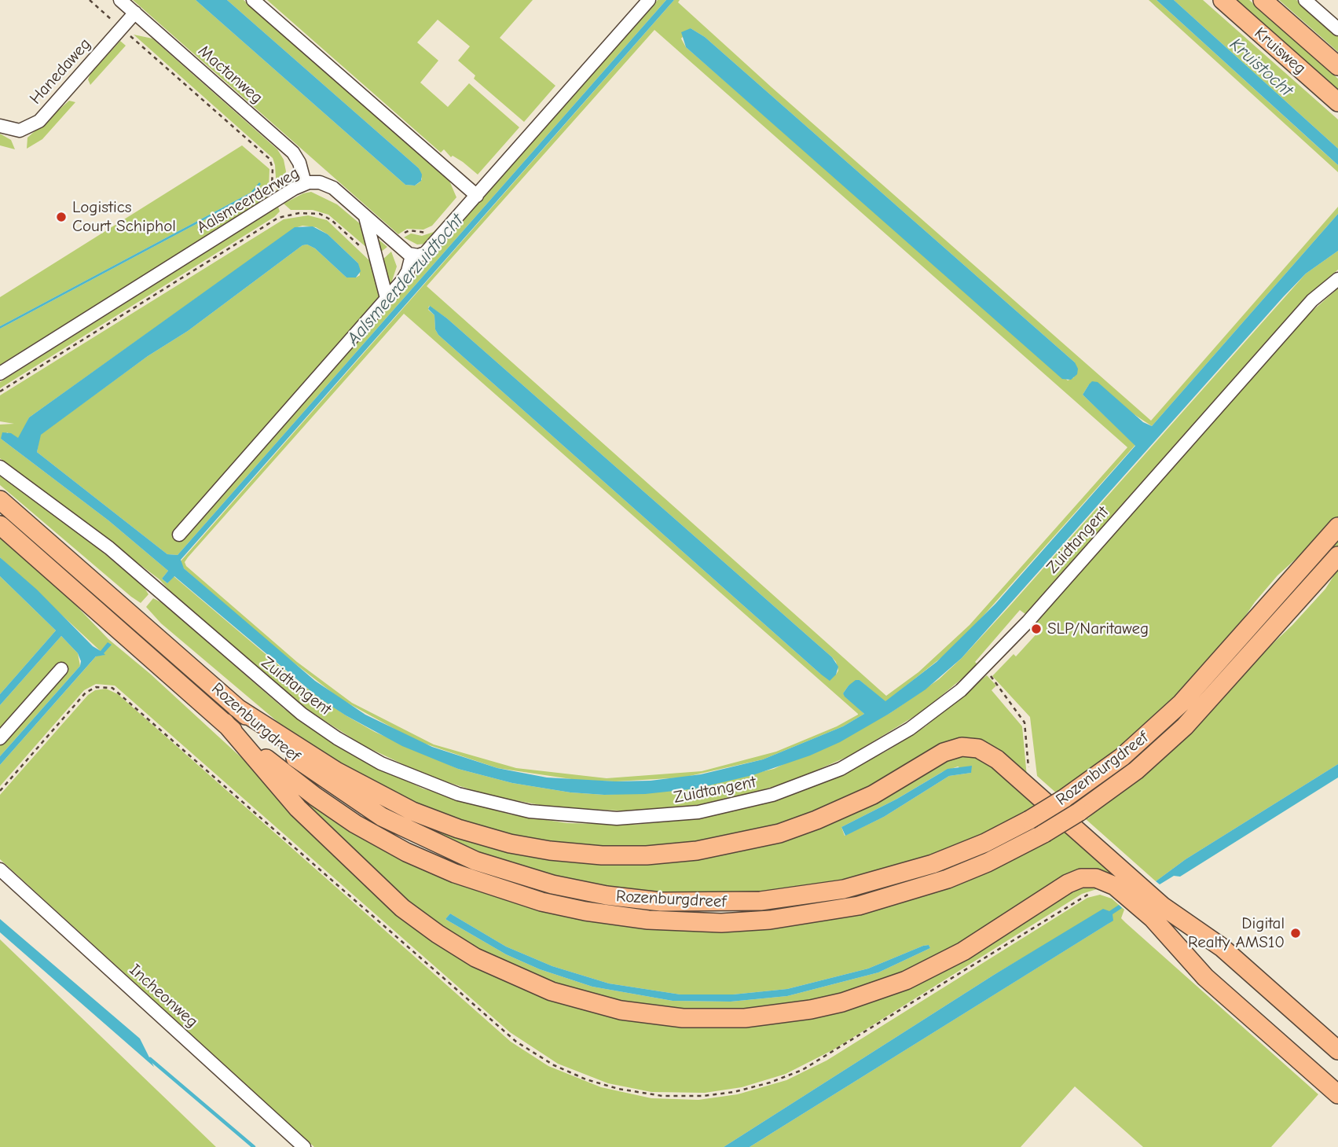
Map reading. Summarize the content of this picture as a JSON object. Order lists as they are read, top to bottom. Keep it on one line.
{"streets":{"highway":["Kruisweg","Rozenburgdreef"],"street":["Hanedaweg","Mactanweg","Aalsmeerderweg","Zuidtangent","Incheonweg"]},"crossings":[["Hanedaweg","Mactanweg"],["Mactanweg","Aalsmeerderweg"]],"water":["Kruistocht","Aalsmeerderzuidtocht"],"places":["Logistics Court Schiphol","SLP/Naritaweg","Digital Realty AMS10"]}
